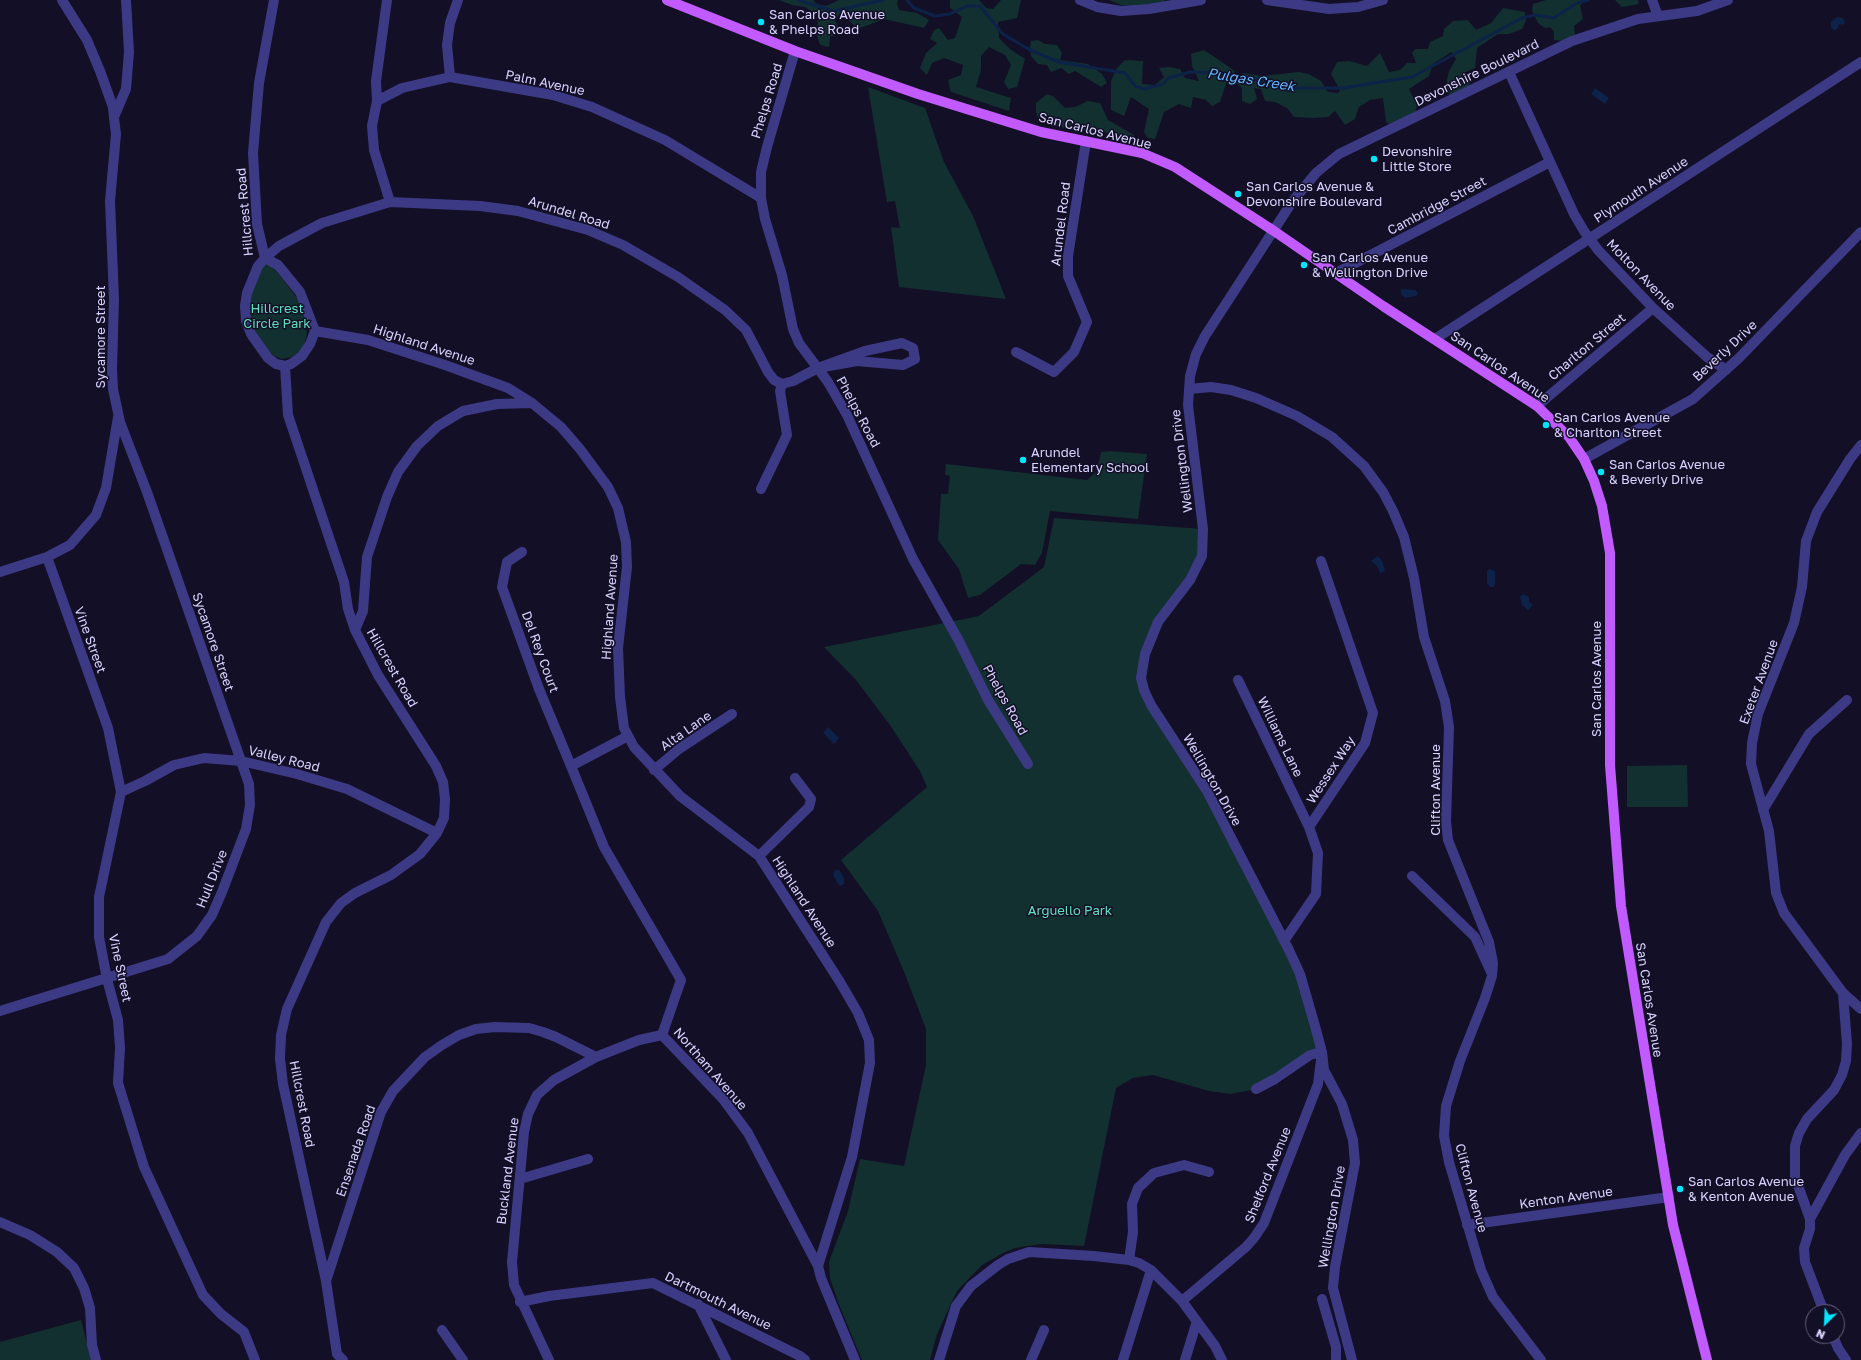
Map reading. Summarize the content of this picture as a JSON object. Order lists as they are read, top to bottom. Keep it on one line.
{"streets":{"main road":["San Carlos Avenue"],"street":["Devonshire Boulevard","Palm Avenue","Phelps Road","Plymouth Avenue","Cambridge Street","Hillcrest Road","Arundel Road","Molton Avenue","Sycamore Street","Highland Avenue","Charlton Street","Beverly Drive","Wellington Drive","Vine Street","Del Rey Court","Exeter Avenue","Alta Lane","Williams Lane","Valley Road","Wessex Way","Clifton Avenue","Hull Drive","Northam Avenue","Ensenada Road","Buckland Avenue","Shelford Avenue","Kenton Avenue","Dartmouth Avenue"]},"crossings":[["Devonshire Boulevard","San Carlos Avenue"],["Devonshire Boulevard","Molton Avenue"],["Devonshire Boulevard","Wellington Drive"],["Palm Avenue","Phelps Road"],["Phelps Road","San Carlos Avenue"],["San Carlos Avenue","Plymouth Avenue"],["San Carlos Avenue","Cambridge Street"],["San Carlos Avenue","Arundel Road"],["San Carlos Avenue","Charlton Street"],["San Carlos Avenue","Beverly Drive"],["San Carlos Avenue","Wellington Drive"],["San Carlos Avenue","Kenton Avenue"],["Plymouth Avenue","Molton Avenue"],["Cambridge Street","Molton Avenue"],["Hillcrest Road","Arundel Road"],["Hillcrest Road","Valley Road"],["Hillcrest Road","Ensenada Road"],["Molton Avenue","Charlton Street"],["Molton Avenue","Beverly Drive"],["Sycamore Street","Valley Road"],["Sycamore Street","Hull Drive"],["Highland Avenue","Alta Lane"],["Highland Avenue","Northam Avenue"],["Wellington Drive","Clifton Avenue"],["Wellington Drive","Shelford Avenue"],["Vine Street","Valley Road"],["Vine Street","Hull Drive"],["Del Rey Court","Northam Avenue"],["Williams Lane","Wessex Way"],["Valley Road","Hull Drive"],["Clifton Avenue","Kenton Avenue"],["Northam Avenue","Buckland Avenue"],["Ensenada Road","Buckland Avenue"],["Buckland Avenue","Dartmouth Avenue"]],"water":["Pulgas Creek"],"parks":["Hillcrest Circle Park","Arguello Park"],"places":["San Carlos Avenue & Phelps Road","Devonshire Little Store","San Carlos Avenue & Devonshire Boulevard","San Carlos Avenue & Wellington Drive","San Carlos Avenue & Charlton Street","Arundel Elementary School","San Carlos Avenue & Beverly Drive","San Carlos Avenue & Kenton Avenue"],"north":"bottom left"}
